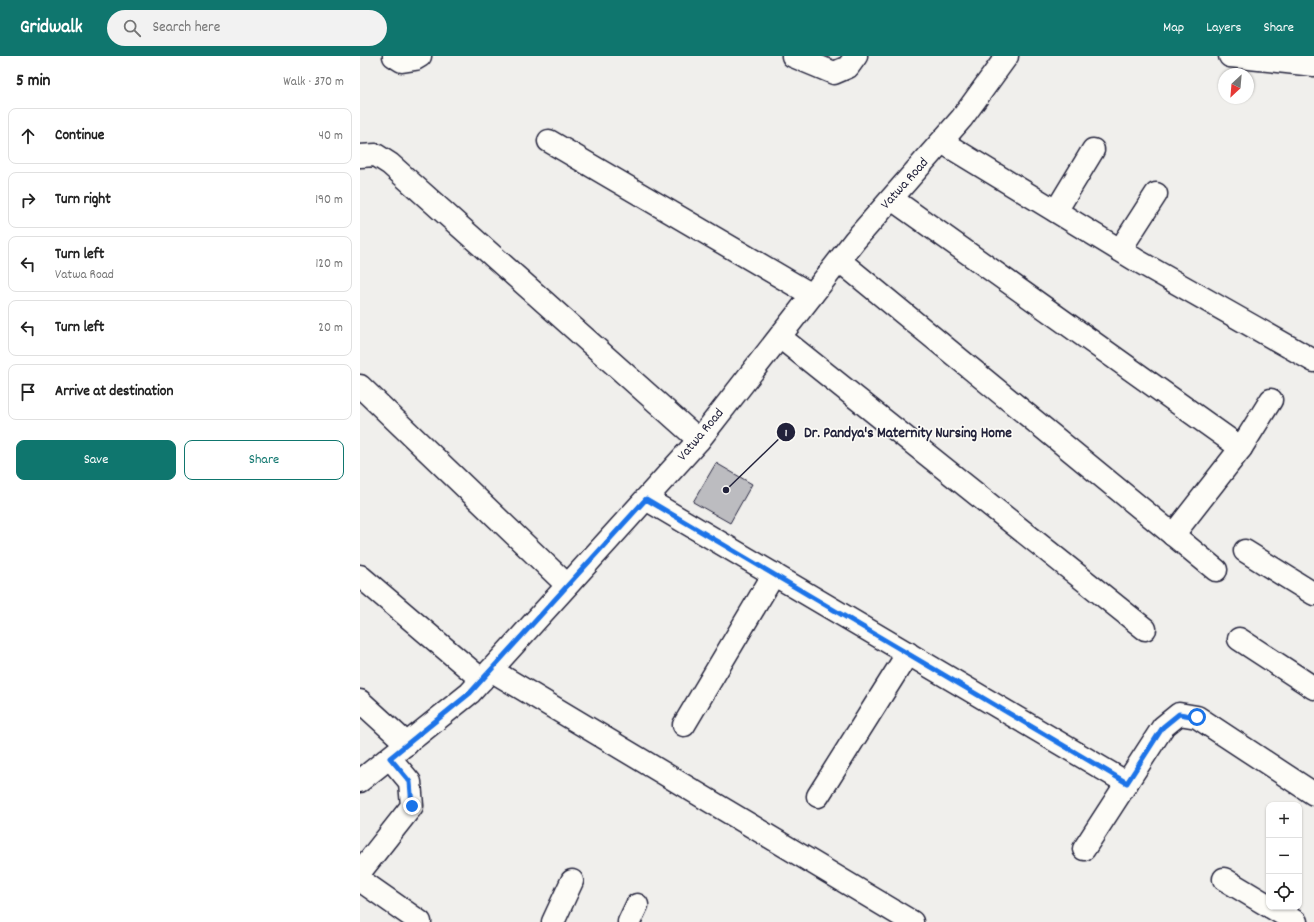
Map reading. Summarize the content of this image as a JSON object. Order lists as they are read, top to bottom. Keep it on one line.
{"streets":{"street":["Vatwa Road"]},"places":["Dr. Pandya's Maternity Nursing Home"],"north":"bottom left","page":{"header":"Gridwalk","search":"Search here","nav":["Map","Layers","Share"],"heading":["5 min","Walk · 370 m"],"list":[["Continue","40 m"],["Turn right","190 m"],["Turn left","Vatwa Road","120 m"],["Turn left","20 m"],"Arrive at destination"],"buttons":["Save","Share"],"map_buttons":["+","−"]}}
